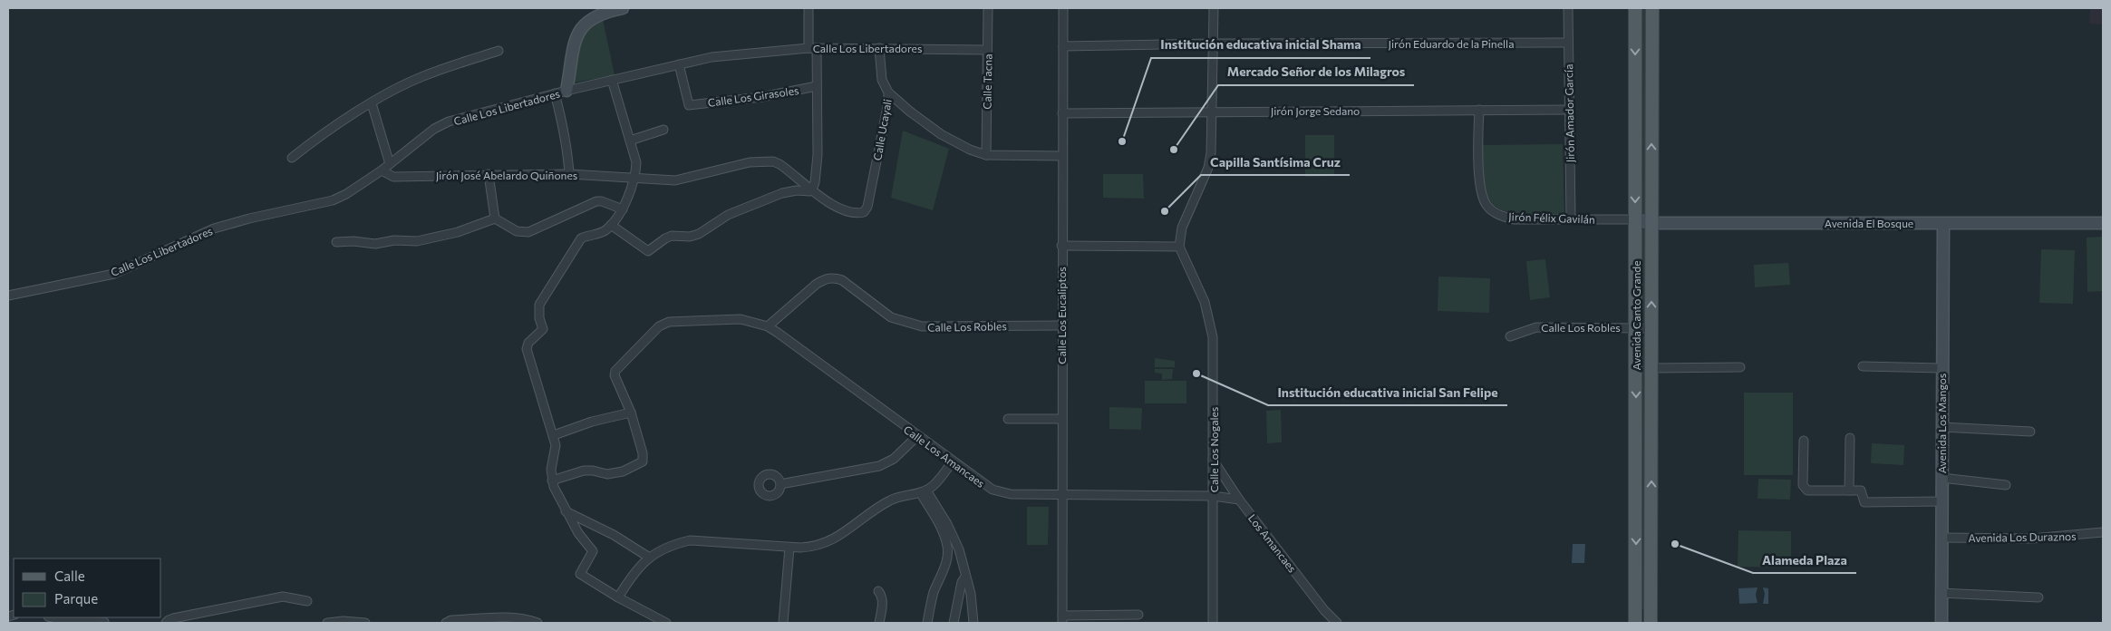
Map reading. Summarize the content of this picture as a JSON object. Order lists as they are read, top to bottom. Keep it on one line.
{"streets":{"main road":["Avenida Canto Grande"],"street":["Jirón Eduardo de la Pinella","Calle Los Libertadores","Calle Tacna","Calle Los Girasoles","Jirón Jorge Sedano","Jirón Amador García","Calle Ucayali","Jirón José Abelardo Quiñones","Jirón Félix Gavilán","Avenida El Bosque","Calle Los Eucaliptos","Calle Los Robles","Avenida Los Mangos","Calle Los Nogales","Calle Los Amancaes","Avenida Los Duraznos","Los Amancaes"]},"crossings":[["Jirón Eduardo de la Pinella","Jirón Amador García"],["Jirón Eduardo de la Pinella","Calle Los Eucaliptos"],["Calle Los Libertadores","Calle Tacna"],["Calle Los Libertadores","Calle Los Girasoles"],["Calle Los Libertadores","Calle Ucayali"],["Calle Los Libertadores","Jirón José Abelardo Quiñones"],["Jirón Jorge Sedano","Jirón Amador García"],["Jirón Jorge Sedano","Jirón Félix Gavilán"],["Jirón Jorge Sedano","Calle Los Eucaliptos"],["Jirón Amador García","Jirón Félix Gavilán"],["Calle Ucayali","Jirón José Abelardo Quiñones"],["Jirón Félix Gavilán","Avenida El Bosque"],["Jirón Félix Gavilán","Avenida Canto Grande"],["Avenida El Bosque","Avenida Canto Grande"],["Avenida El Bosque","Avenida Los Mangos"],["Calle Los Eucaliptos","Calle Los Robles"],["Calle Los Eucaliptos","Calle Los Amancaes"],["Avenida Canto Grande","Calle Los Robles"],["Calle Los Robles","Calle Los Amancaes"],["Avenida Los Mangos","Avenida Los Duraznos"],["Calle Los Nogales","Calle Los Amancaes"],["Calle Los Nogales","Los Amancaes"],["Calle Los Amancaes","Los Amancaes"]],"places":["Institución educativa inicial Shama","Mercado Señor de los Milagros","Capilla Santísima Cruz","Institución educativa inicial San Felipe","Alameda Plaza"],"legend":["Calle","Parque"]}
